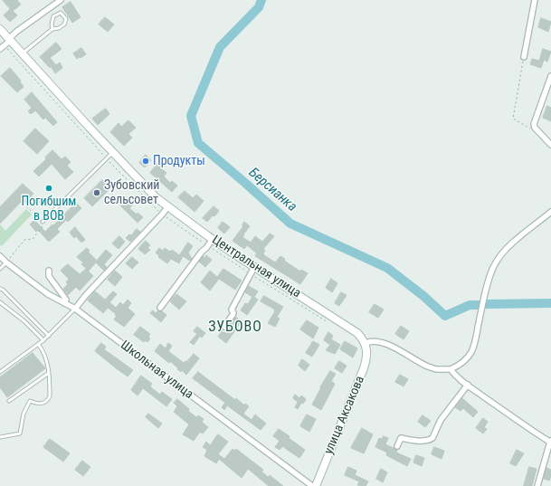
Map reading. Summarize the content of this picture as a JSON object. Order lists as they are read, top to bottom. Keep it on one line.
{"streets":{"street":["Центральная улица","Школьная улица","улица Аксакова"]},"crossings":[["Центральная улица","улица Аксакова"]],"districts":["ЗУБОВО"],"water":["Берсианка"],"places":["Продукты","Погибшим в ВОВ","Зубовский сельсовет"]}
